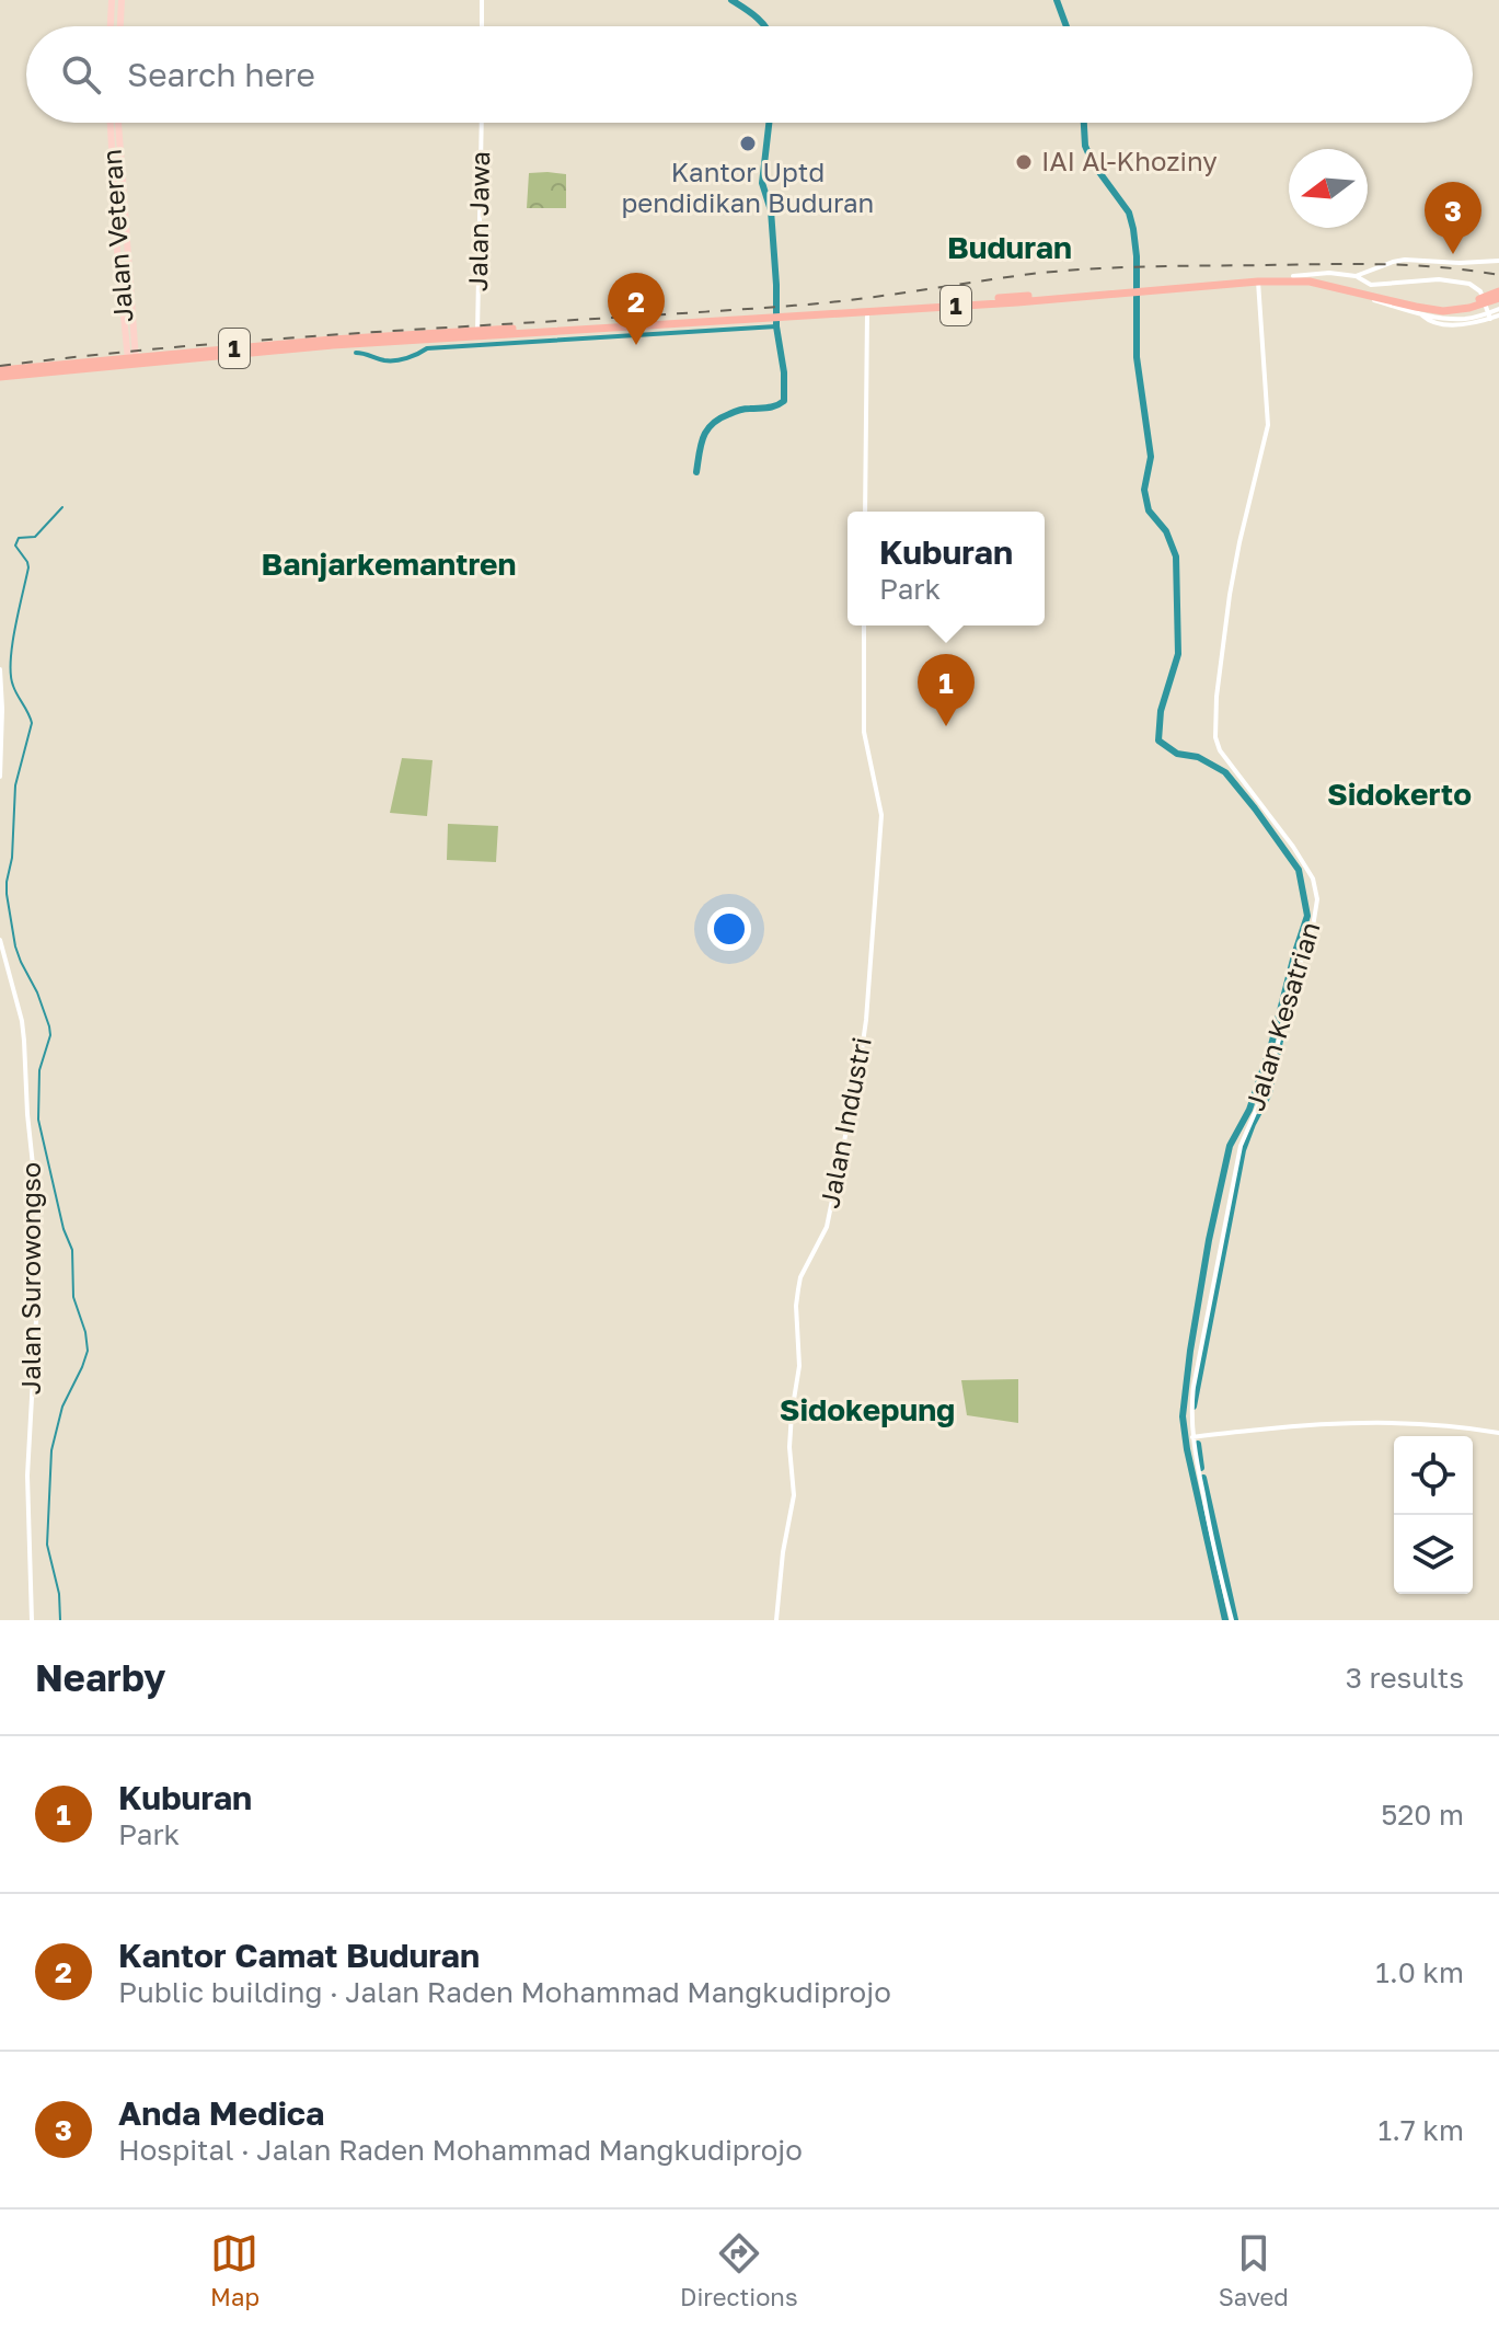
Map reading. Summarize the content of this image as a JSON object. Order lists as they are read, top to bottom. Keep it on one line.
{"streets":{"highway":["1"],"main road":["Jalan Veteran"],"street":["Jalan Jawa","Jalan Kesatrian","Jalan Industri","Jalan Surowongso"]},"crossings":[["Jalan Jawa","1"],["Jalan Veteran","1"],["1","Jalan Kesatrian"]],"districts":["Buduran","Banjarkemantren","Sidokerto","Sidokepung"],"places":["Kantor Uptd pendidikan Buduran","IAI Al-Khoziny"],"north":"left","page":{"search":"Search here","pins":["3","2","1"],"popup":["Kuburan","Park"],"heading":["Nearby","3 results"],"list":[{"mark":"1","name":"Kuburan","note":"Park","value":"520 m"},{"mark":"2","name":"Kantor Camat Buduran","note":"Public building · Jalan Raden Mohammad Mangkudiprojo","value":"1.0 km"},{"mark":"3","name":"Anda Medica","note":"Hospital · Jalan Raden Mohammad Mangkudiprojo","value":"1.7 km"}],"nav":["Map","Directions","Saved"]}}
